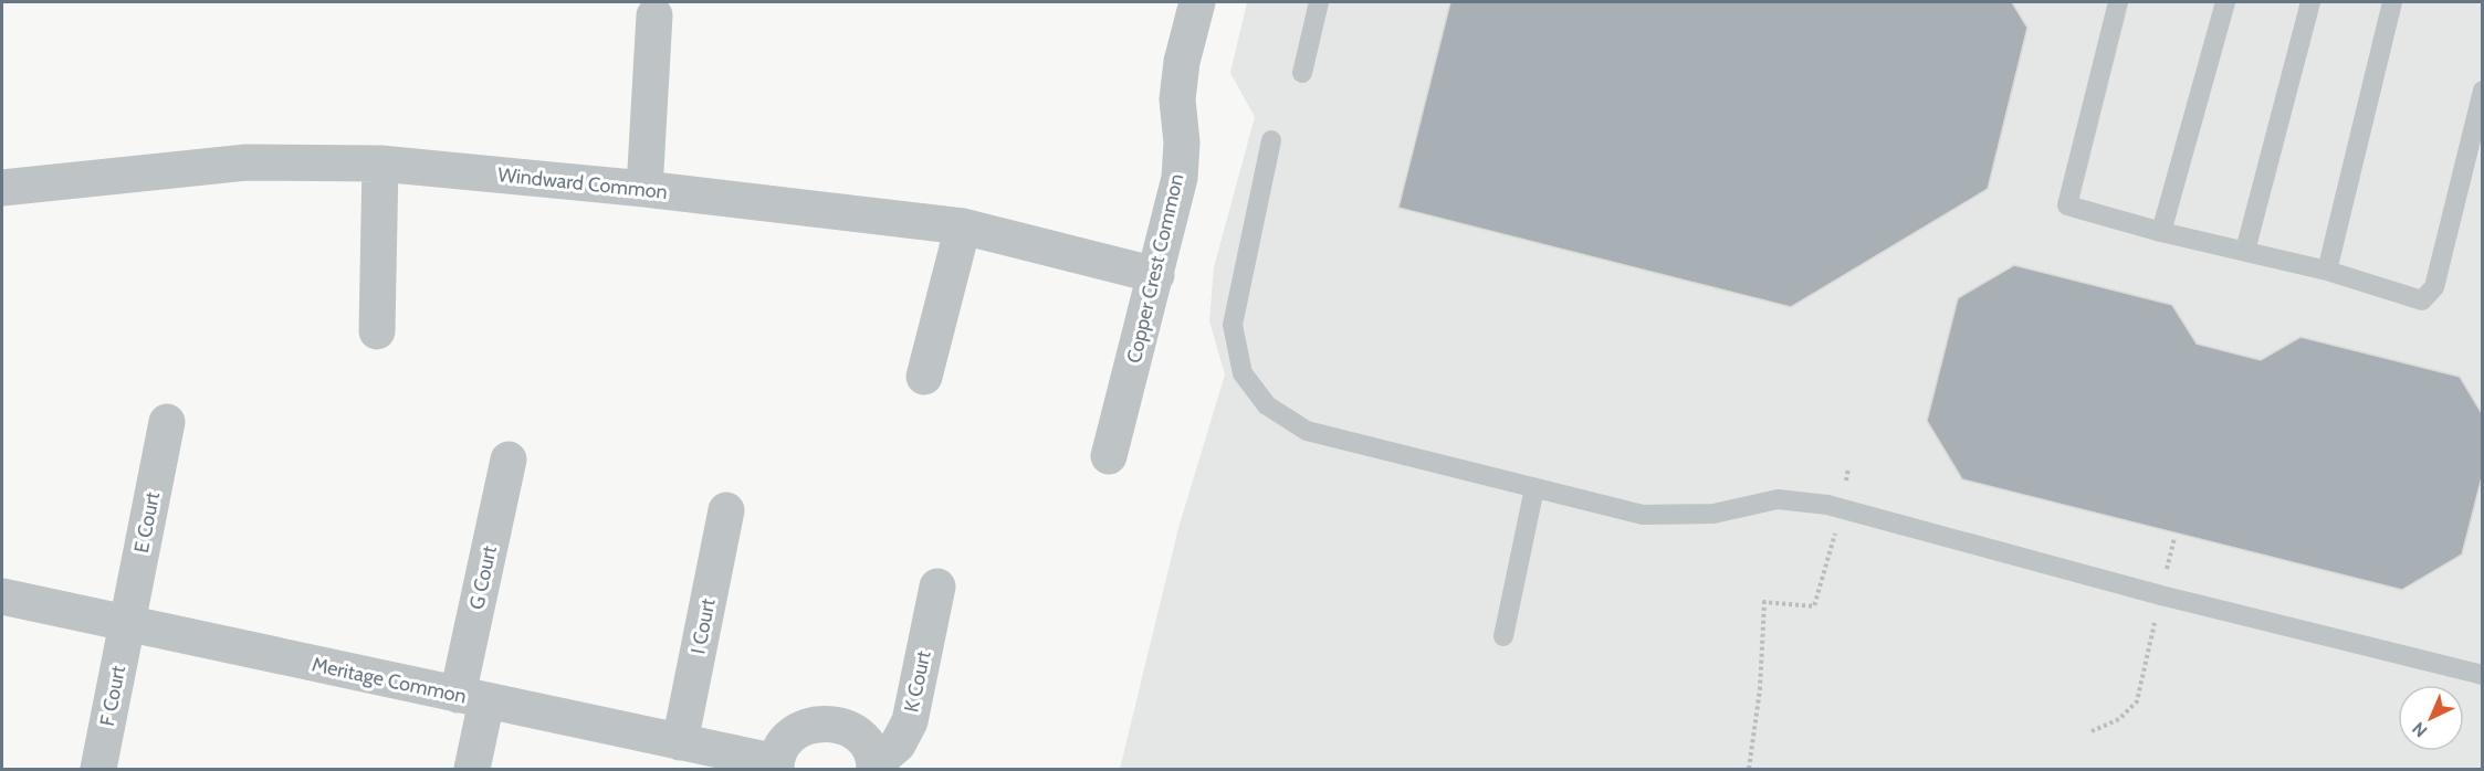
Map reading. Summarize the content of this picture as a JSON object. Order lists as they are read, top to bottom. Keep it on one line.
{"streets":{"street":["Windward Common","Copper Crest Common","E Court","G Court","I Court","Meritage Common","K Court","F Court"]},"crossings":[["Windward Common","Copper Crest Common"],["E Court","Meritage Common"],["E Court","F Court"],["G Court","Meritage Common"],["I Court","Meritage Common"],["Meritage Common","F Court"]],"north":"bottom left"}
